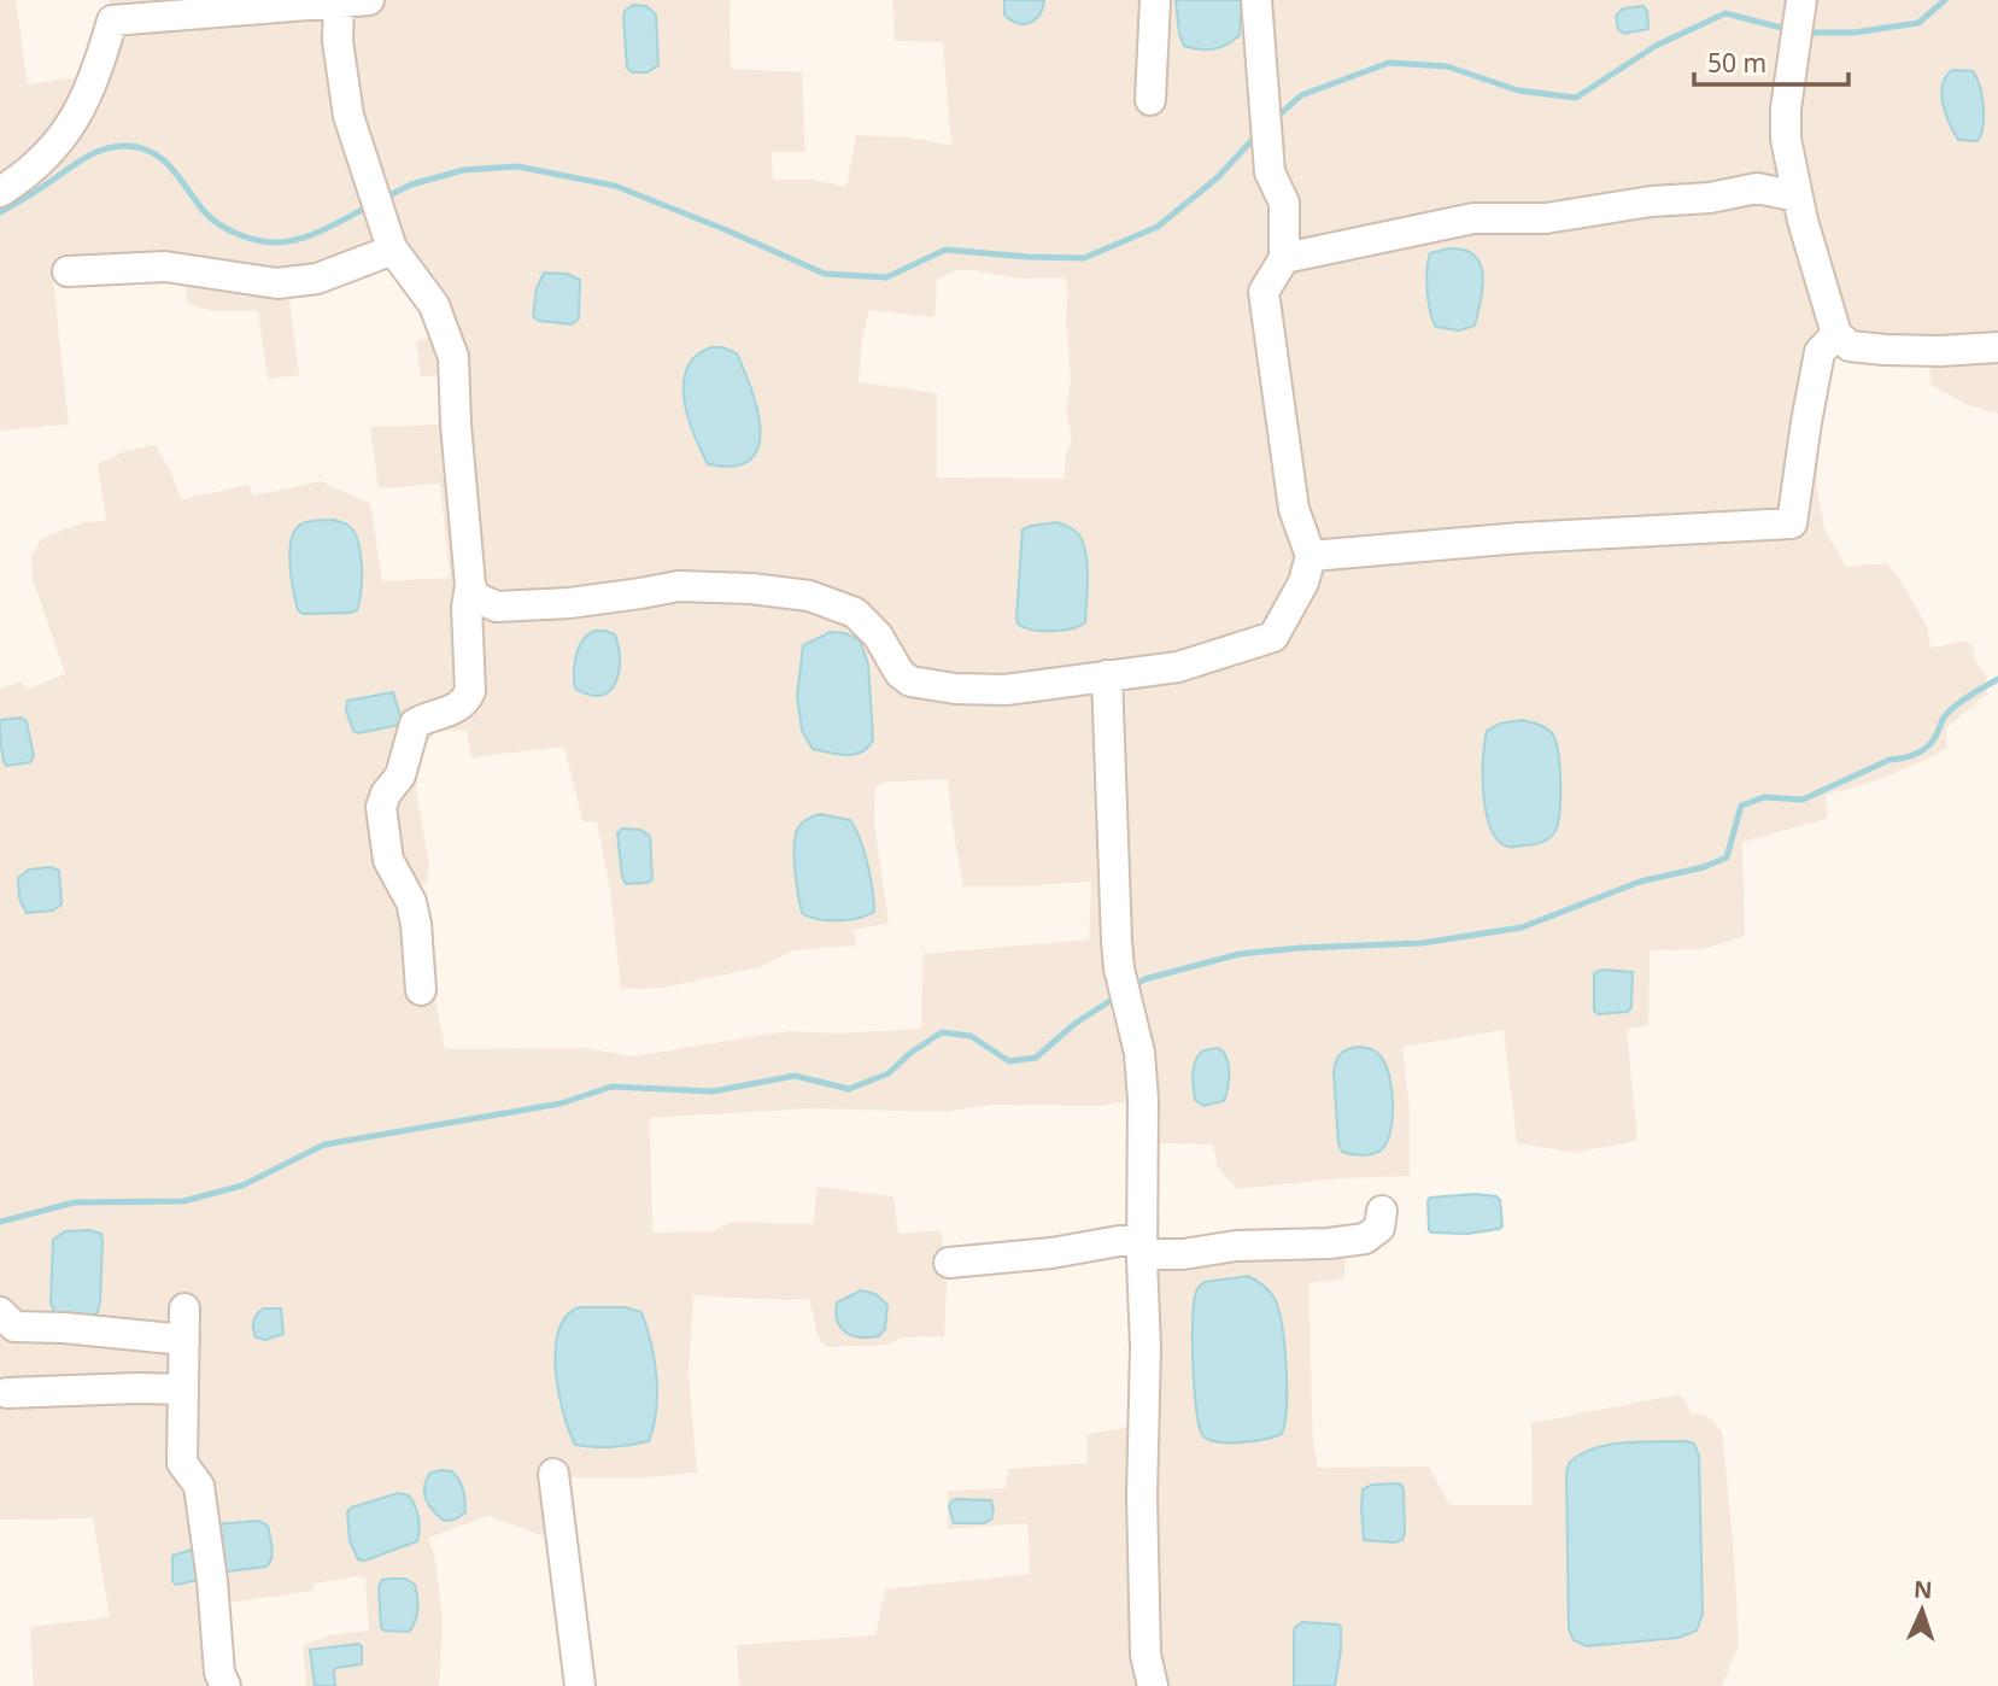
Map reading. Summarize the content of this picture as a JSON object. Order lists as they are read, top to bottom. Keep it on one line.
{"scale_bar":"50 m","north":"top"}
